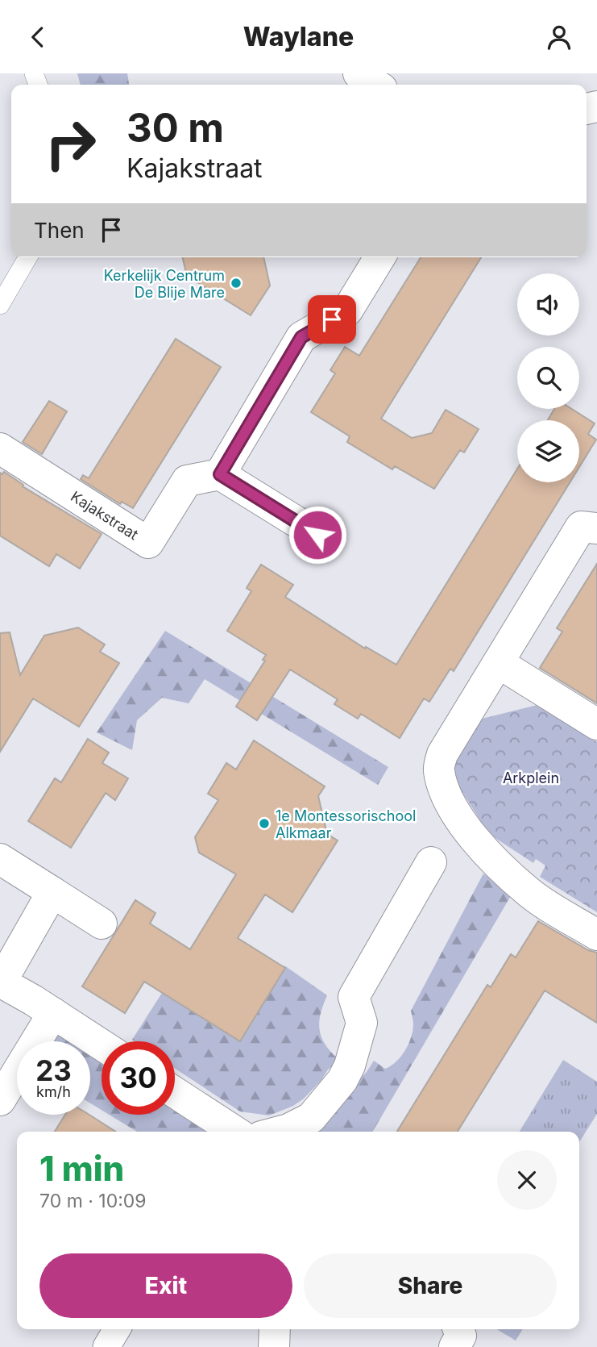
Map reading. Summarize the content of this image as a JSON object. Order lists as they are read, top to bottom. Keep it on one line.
{"streets":{"street":["Kajakstraat"]},"parks":["Arkplein"],"places":["Kerkelijk Centrum De Blije Mare","1e Montessorischool Alkmaar"],"page":{"header":"Waylane","turn":["30 m","Kajakstraat"],"then":"Then","speed":"23 km/h","limit":"30","heading":["1 min","70 m · 10:09"],"buttons":["Exit","Share"]}}
